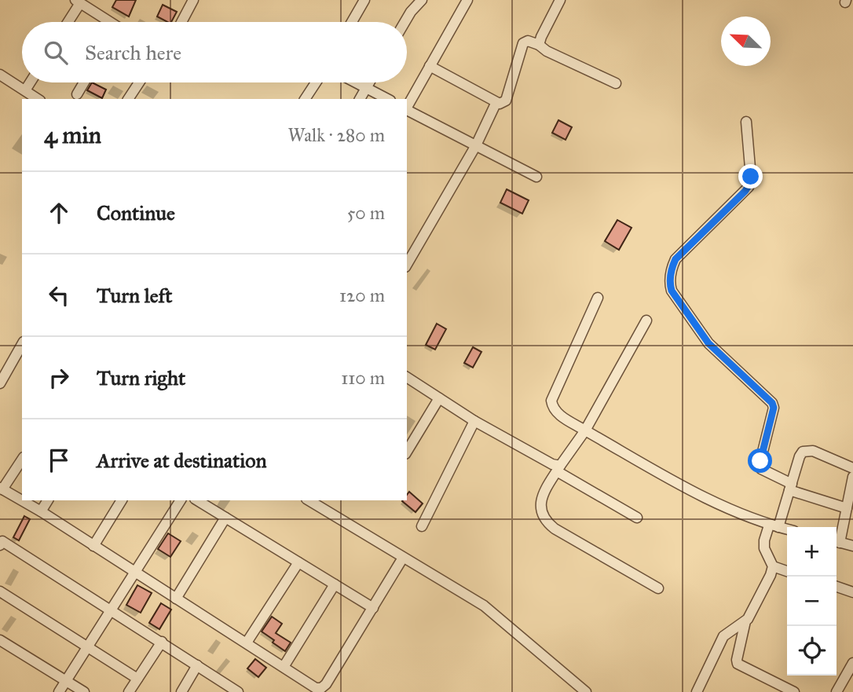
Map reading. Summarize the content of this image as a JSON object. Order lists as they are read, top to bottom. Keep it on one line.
{"north":"top left","page":{"search":"Search here","heading":["4 min","Walk · 280 m"],"list":[["Continue","50 m"],["Turn left","120 m"],["Turn right","110 m"],"Arrive at destination"],"map_buttons":["+","−"]}}
